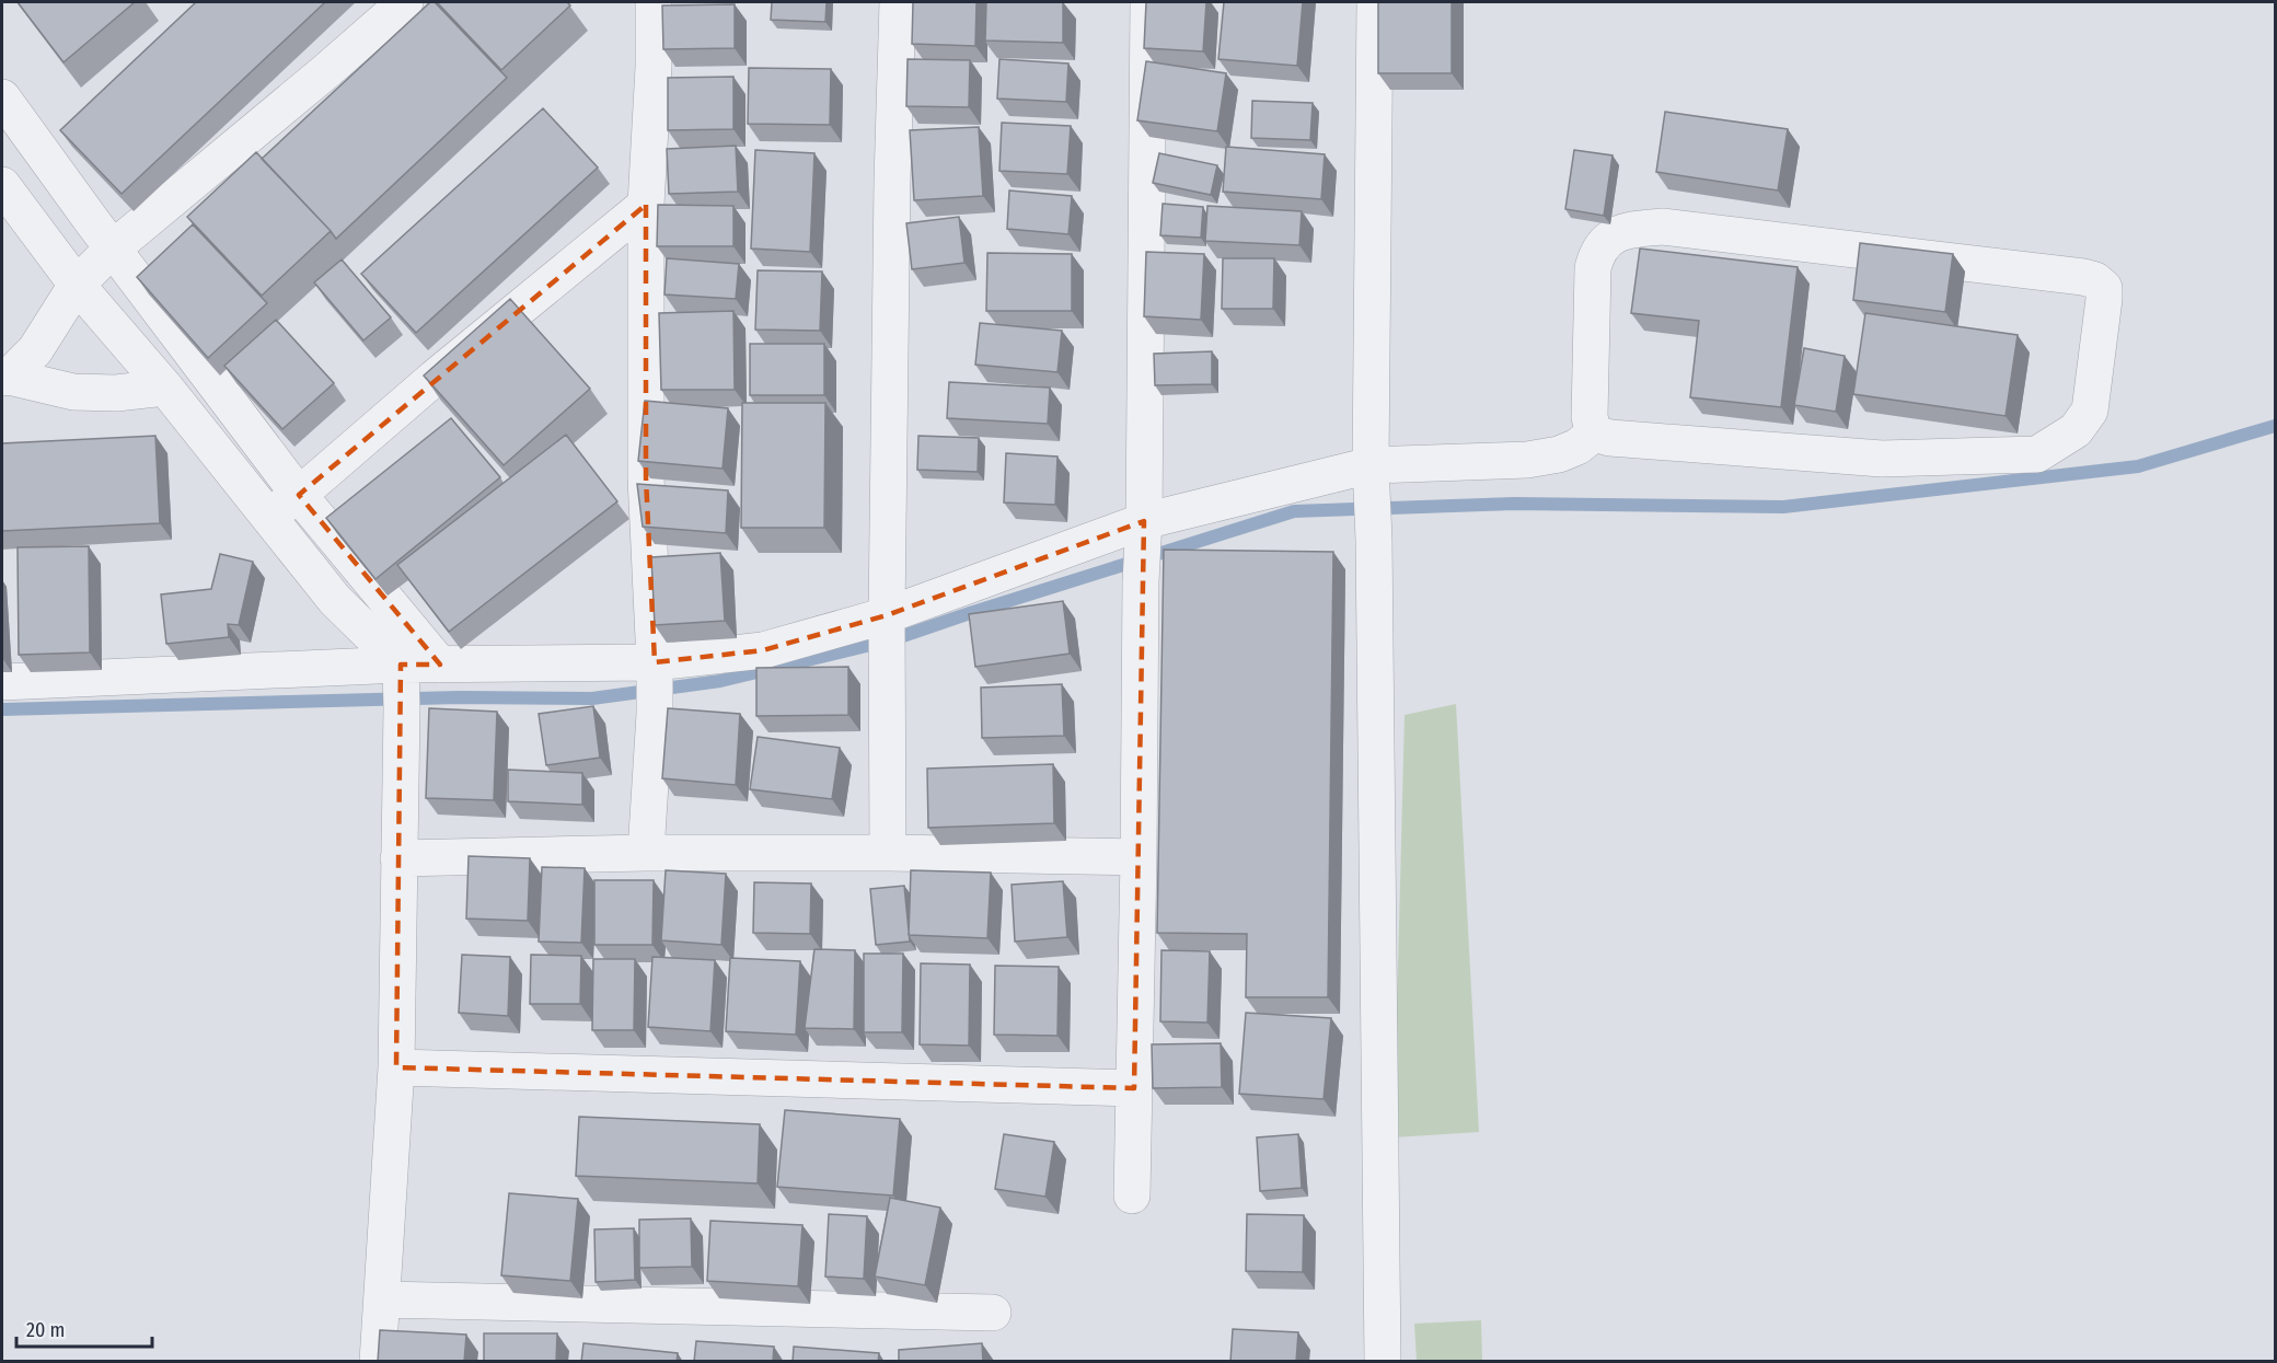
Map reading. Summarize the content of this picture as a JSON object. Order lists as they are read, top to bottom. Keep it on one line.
{"scale_bar":"20 m"}
